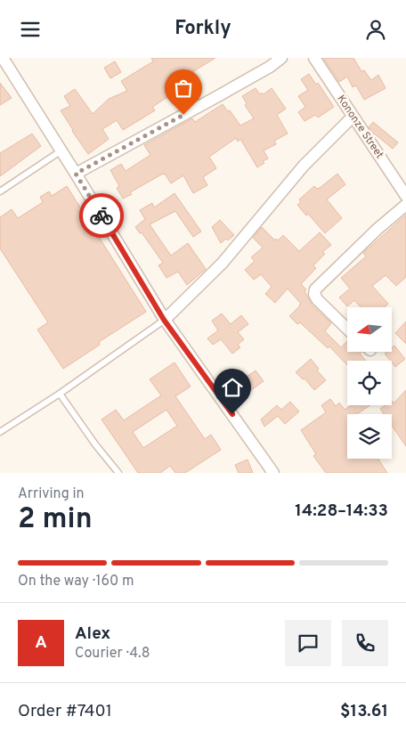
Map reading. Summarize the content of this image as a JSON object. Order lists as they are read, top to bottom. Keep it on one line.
{"streets":{"street":["Kononze Street"]},"north":"left","page":{"header":"Forkly","heading":["2 min","Arriving in","14:28–14:33"],"panel":["Alex","Courier · 4.8","Order #7401","$13.61"],"bar":"On the way · 160 m","round":"A"}}
